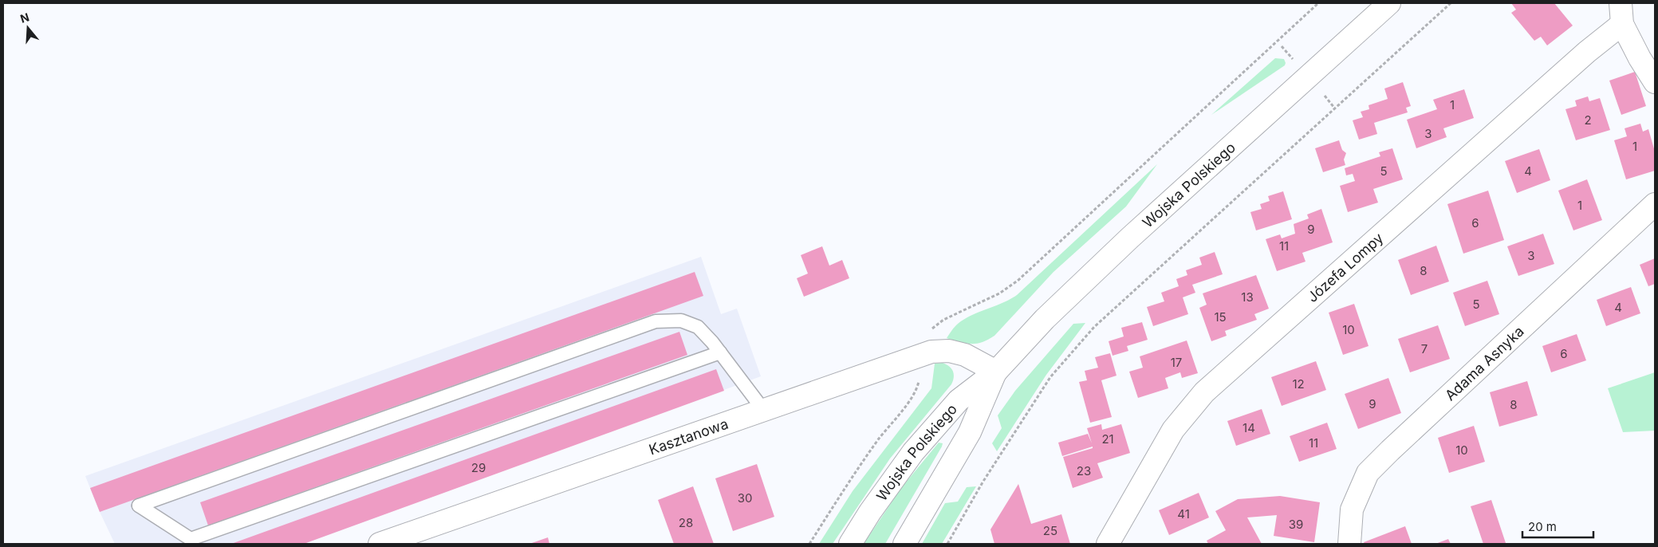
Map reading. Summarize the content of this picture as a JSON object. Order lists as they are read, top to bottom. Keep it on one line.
{"streets":{"street":["Wojska Polskiego","Józefa Lompy","Adama Asnyka","Kasztanowa"]},"crossings":[["Wojska Polskiego","Kasztanowa"]],"house_numbers":["1","2","3","1","5","4","1","6","9","11","3","8","13","5","4","15","10","7","6","17","12","9","8","14","21","11","10","29","23","30","41","28","39","25"],"scale_bar":"20 m","north":"top"}
